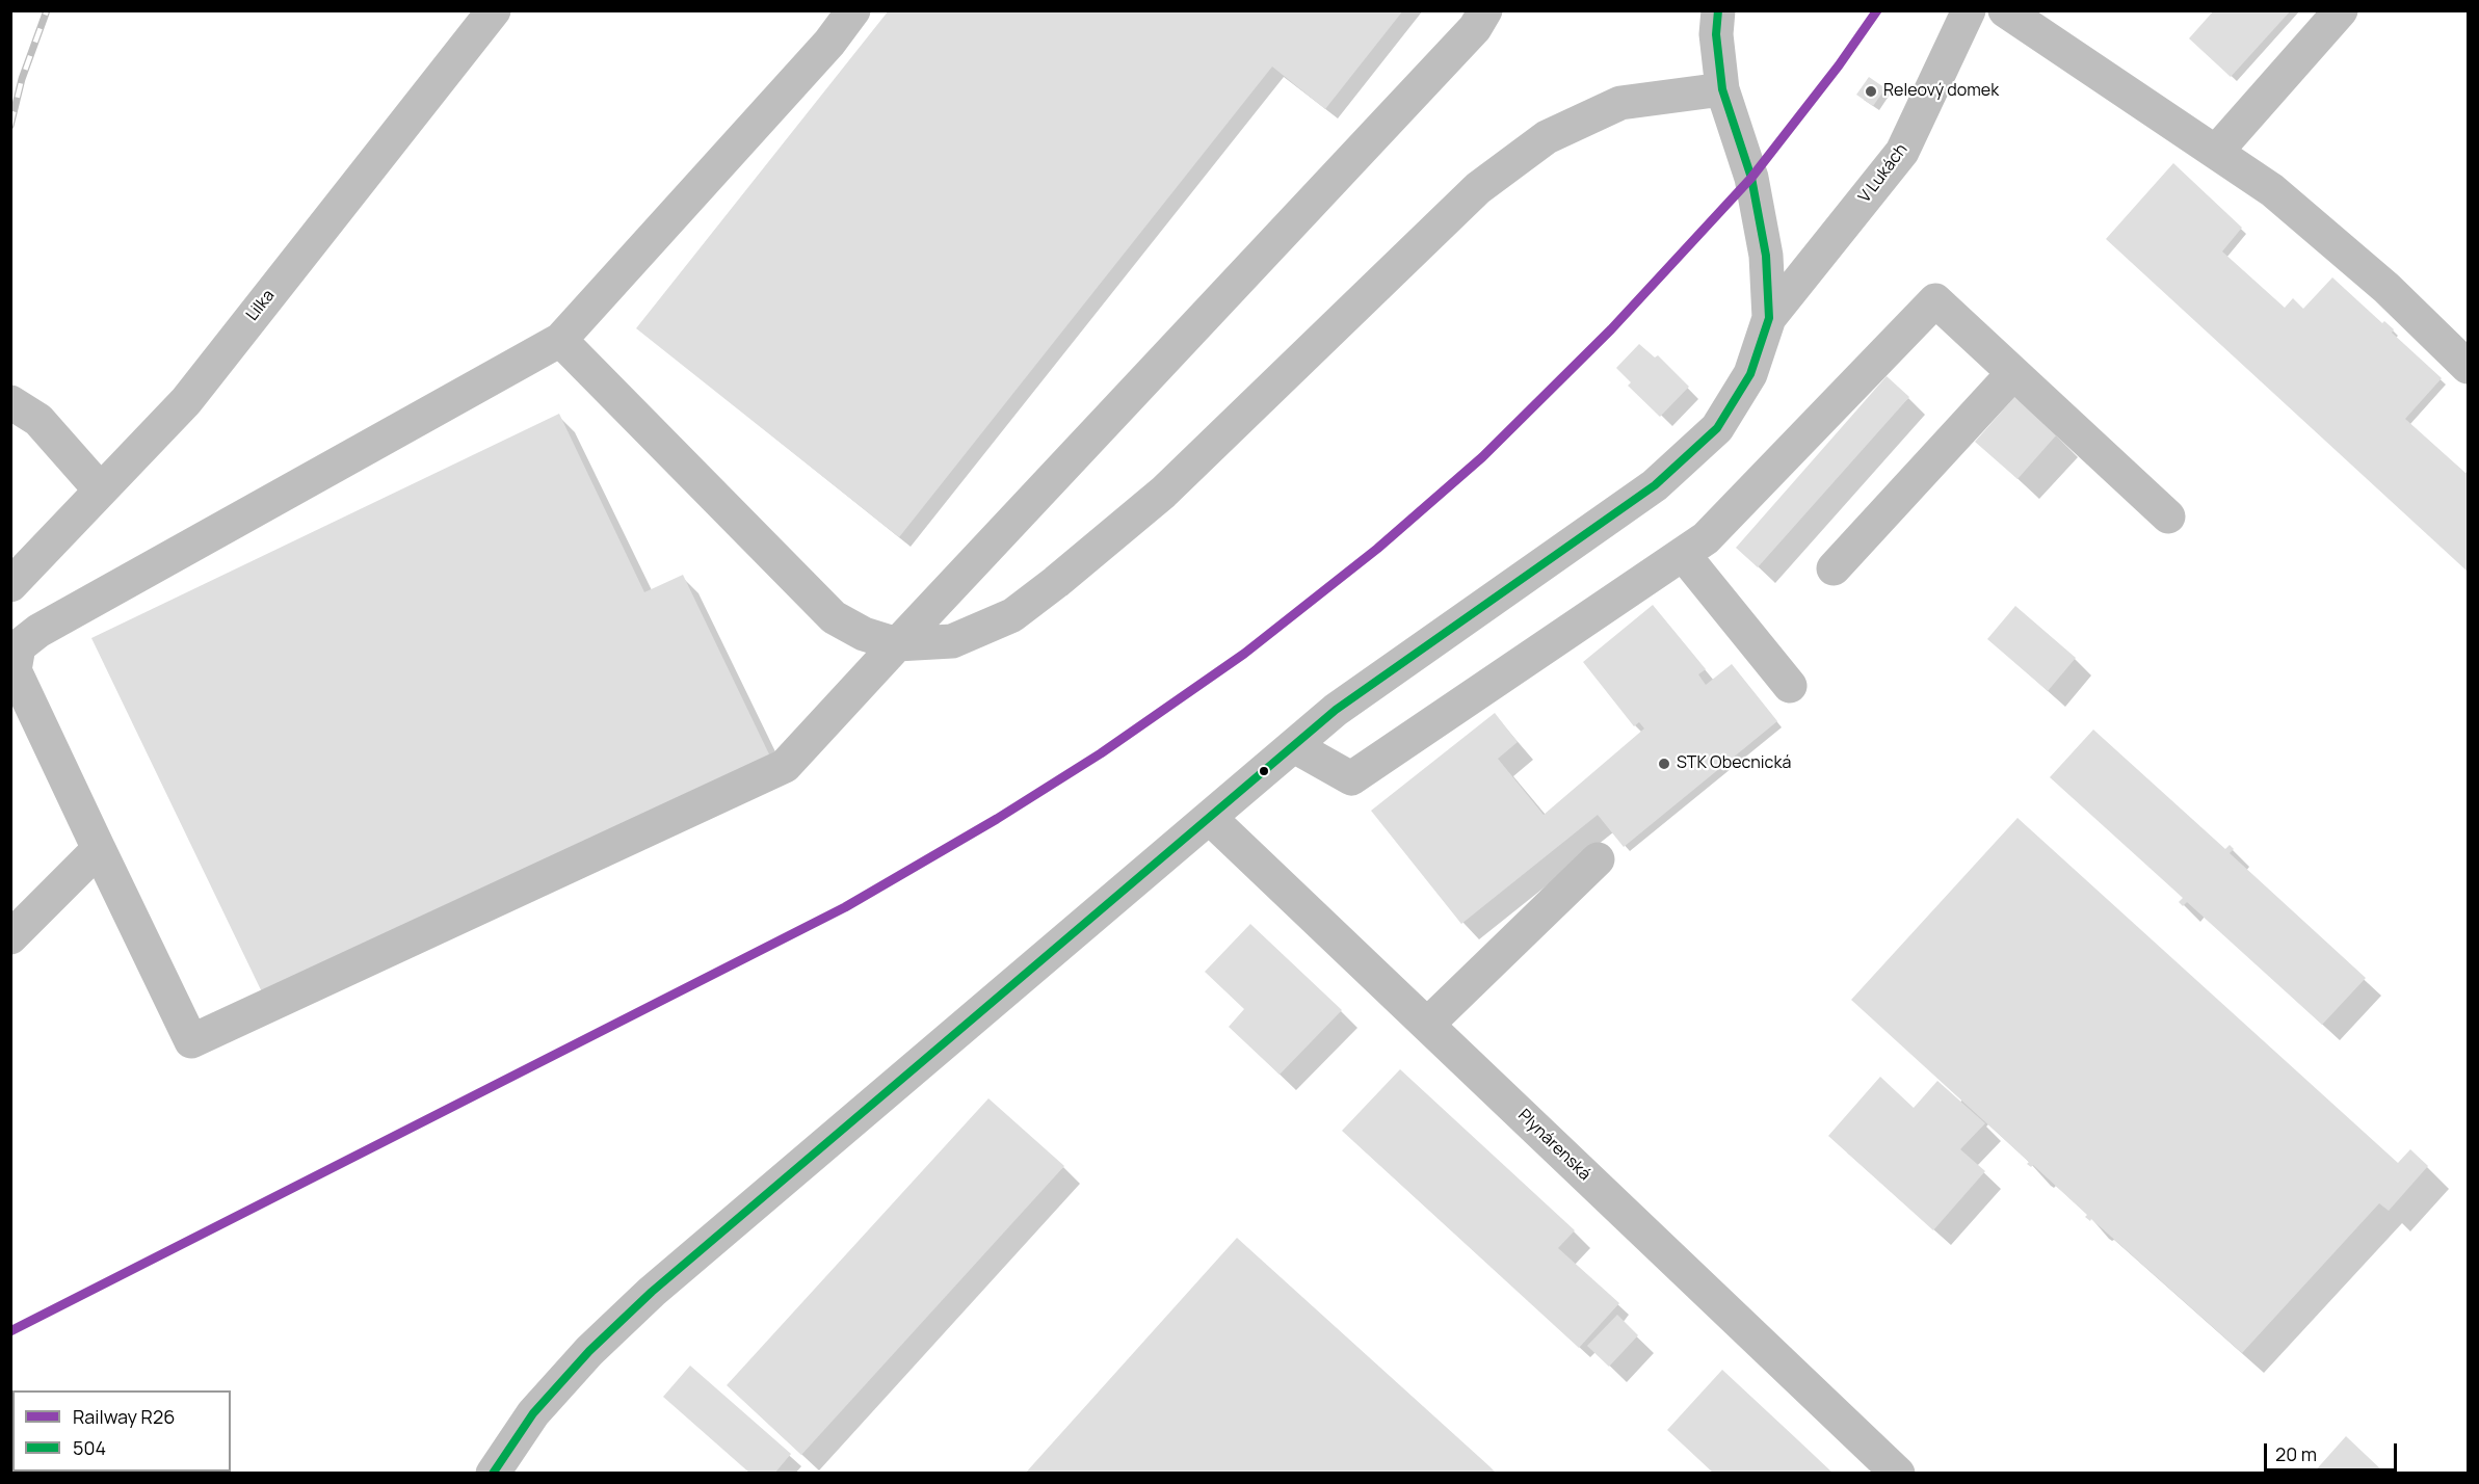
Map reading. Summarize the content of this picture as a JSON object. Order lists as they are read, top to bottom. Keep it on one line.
{"streets":{"street":["V Lukách","Lilka","Plynárenská"]},"places":["Releový domek","STK Obecnická"],"lines":["rail line R26","transit line 504"],"legend":["Railway R26","504"],"scale_bar":"20 m"}
